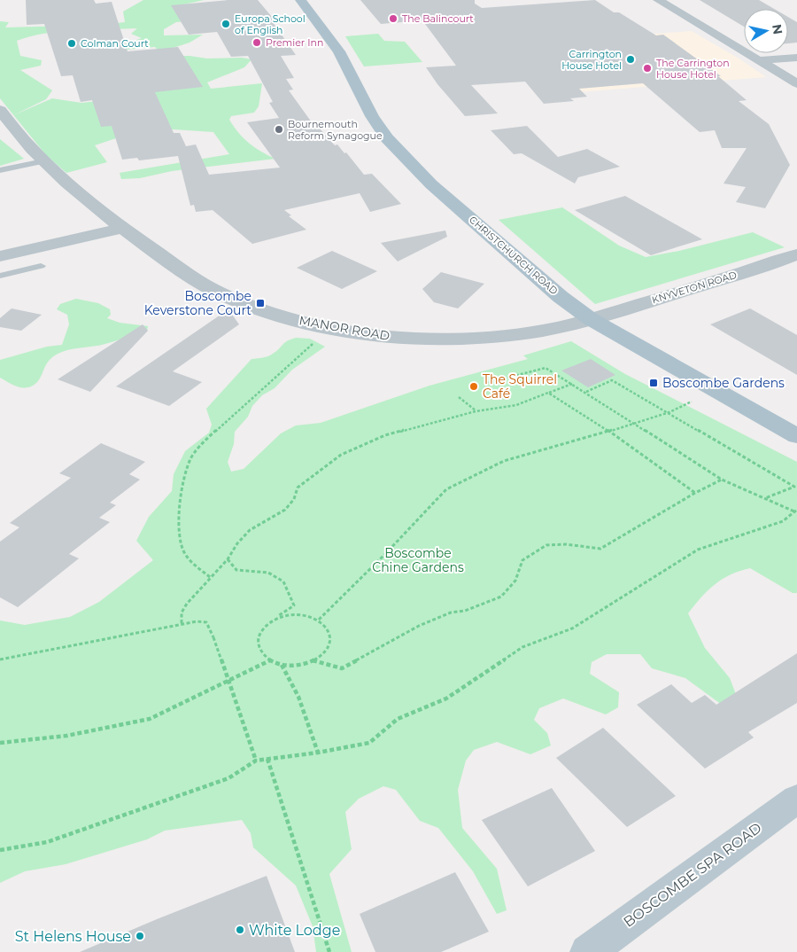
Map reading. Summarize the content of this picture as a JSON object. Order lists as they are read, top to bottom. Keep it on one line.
{"streets":{"main road":["CHRISTCHURCH ROAD"],"street":["KNYVETON ROAD","MANOR ROAD","BOSCOMBE SPA ROAD"]},"crossings":[["CHRISTCHURCH ROAD","KNYVETON ROAD"],["CHRISTCHURCH ROAD","MANOR ROAD"],["KNYVETON ROAD","MANOR ROAD"]],"parks":["Boscombe Chine Gardens"],"places":{"other":["The Balincourt","Europa School of English","Premier Inn","Colman Court","Carrington House Hotel","The Carrington House Hotel","Bournemouth Reform Synagogue","The Squirrel Café","White Lodge","St Helens House"],"transit":["Boscombe Keverstone Court","Boscombe Gardens"]},"north":"right"}
